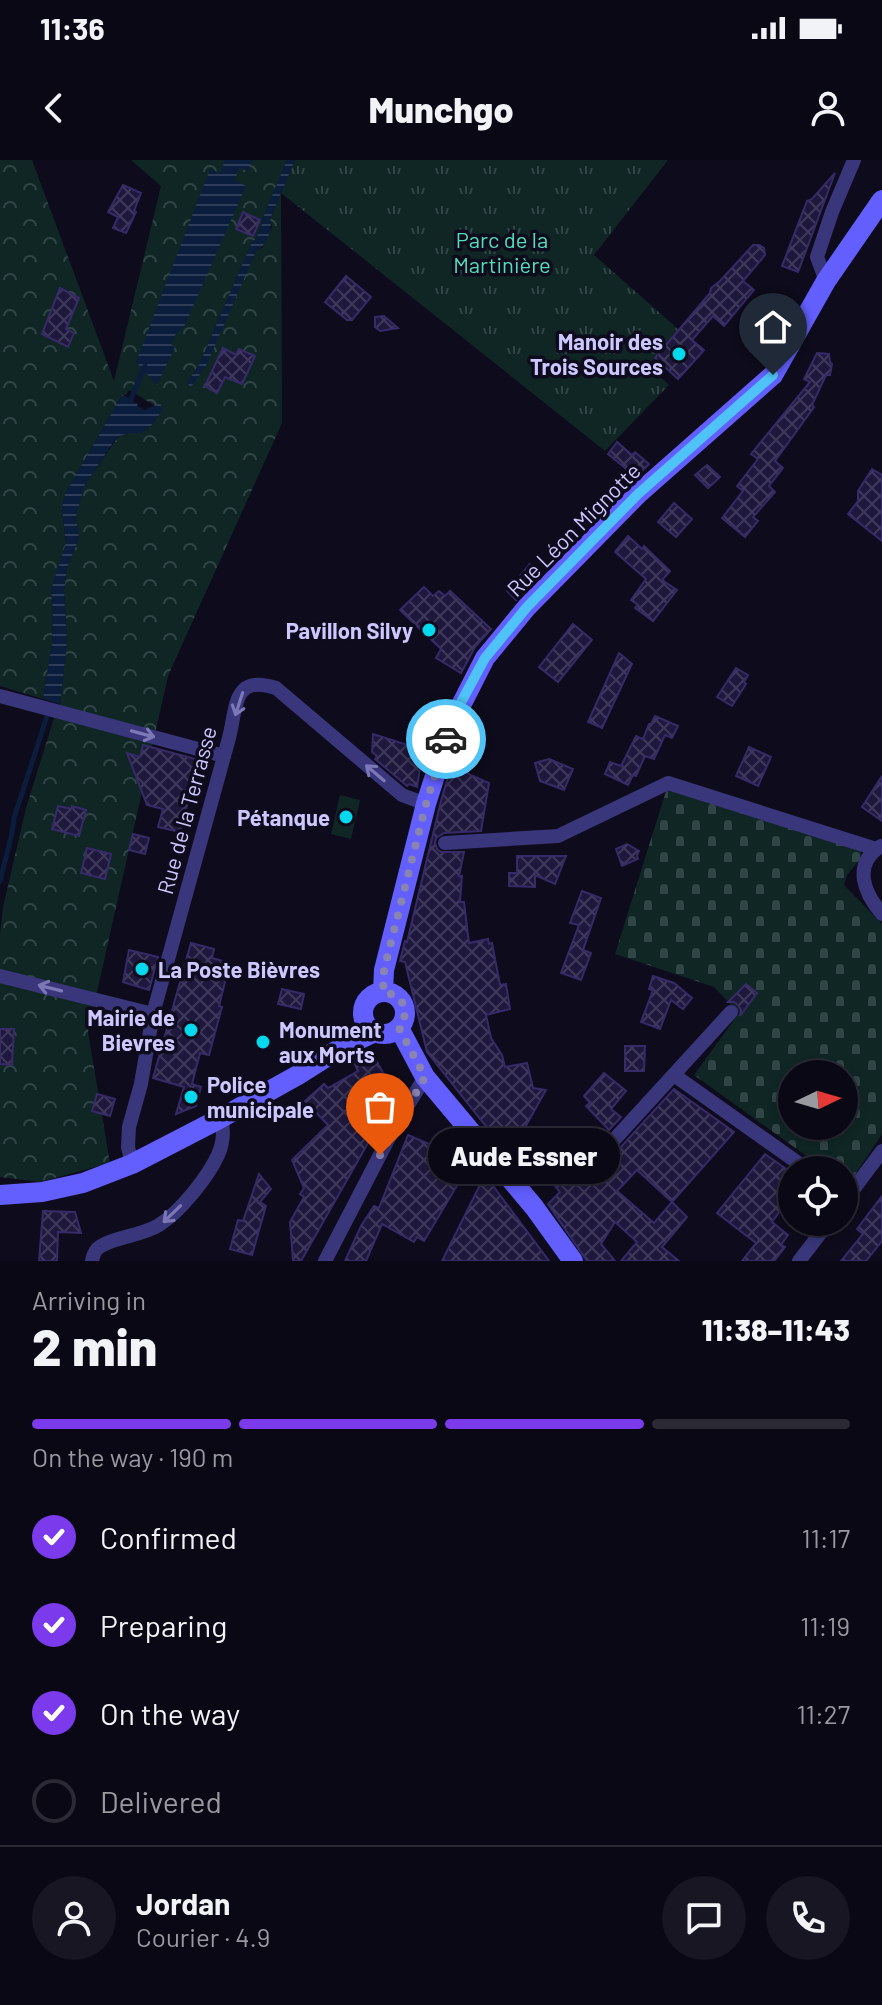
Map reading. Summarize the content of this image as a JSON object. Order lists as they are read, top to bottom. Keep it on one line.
{"streets":{"main road":["Rue Léon Mignotte"],"street":["Rue de la Terrasse"]},"crossings":[["Rue Léon Mignotte","Rue de la Terrasse"]],"parks":["Parc de la Martinière"],"places":["Manoir des Trois Sources","Pavillon Silvy","Pétanque","La Poste Bièvres","Mairie de Bievres","Monument aux Morts","Police municipale","Aude Essner"],"north":"right","page":{"status":"11:36","header":"Munchgo","bubble":"Aude Essner","heading":["2 min","Arriving in","11:38–11:43"],"panel":["Jordan","Courier · 4.9"],"bar":"On the way · 190 m","list":[["Confirmed","11:17"],["Preparing","11:19"],["On the way","11:27"],"Delivered"]}}
